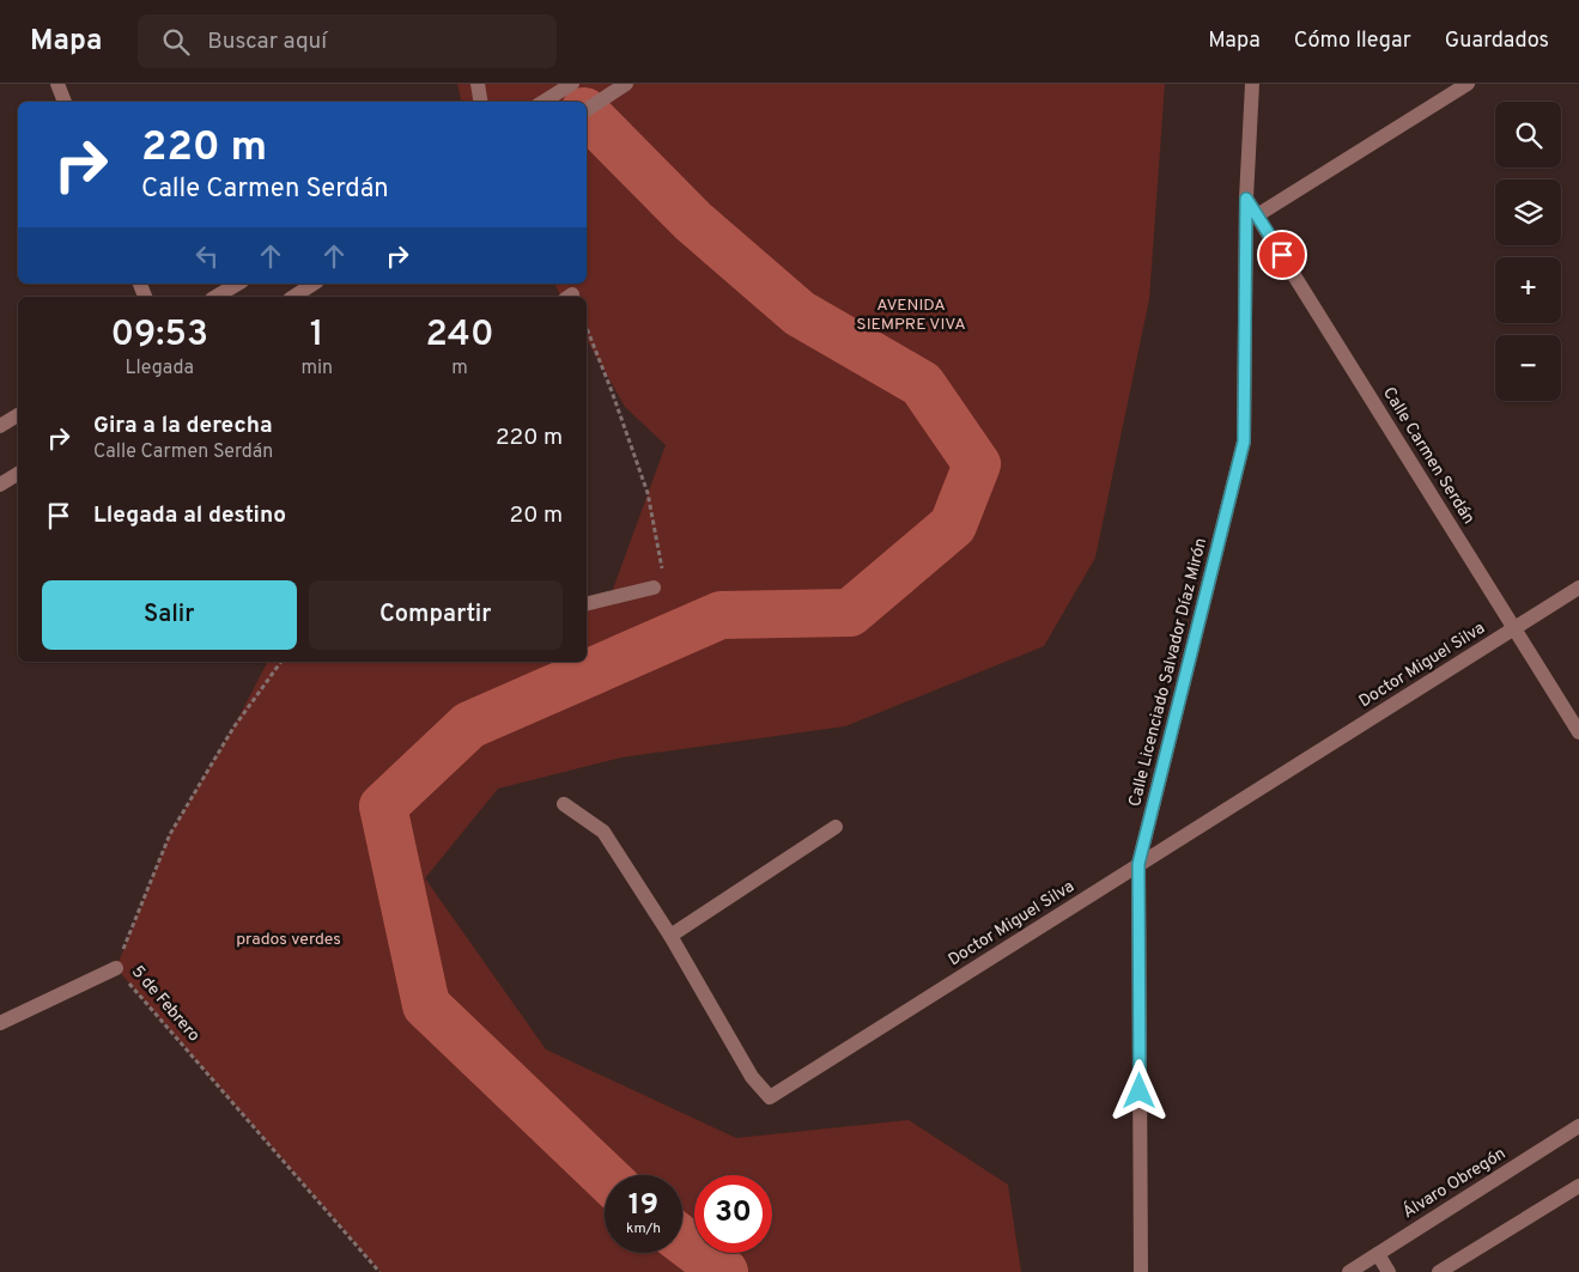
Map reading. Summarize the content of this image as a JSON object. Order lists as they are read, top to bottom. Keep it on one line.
{"streets":{"street":["Calle Carmen Serdán","Doctor Miguel Silva","Calle Licenciado Salvador Díaz Mirón","Álvaro Obregón"],"path":["5 de Febrero"]},"crossings":[["Calle Carmen Serdán","Doctor Miguel Silva"],["Calle Carmen Serdán","Calle Licenciado Salvador Díaz Mirón"],["Doctor Miguel Silva","Calle Licenciado Salvador Díaz Mirón"]],"parks":["AVENIDA SIEMPRE VIVA","prados verdes"],"page":{"header":"Mapa","search":"Buscar aquí","nav":["Mapa","Cómo llegar","Guardados"],"map_buttons":["+","−"],"turn":["220 m","Calle Carmen Serdán"],"eta":["09:53","Llegada","1","min","240","m"],"list":[{"name":"Gira a la derecha","note":"Calle Carmen Serdán","value":"220 m"},{"name":"Llegada al destino","value":"20 m"}],"buttons":["Salir","Compartir"],"speed":"19 km/h","limit":"30"}}
